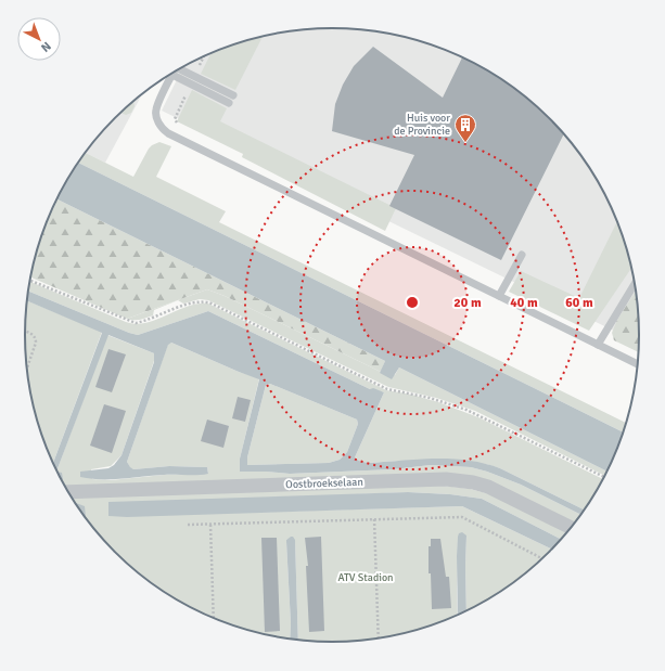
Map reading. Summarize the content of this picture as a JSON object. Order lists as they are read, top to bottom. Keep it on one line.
{"streets":{"street":["Oostbroekselaan"]},"parks":["ATV Stadion"],"places":{"building":["Huis voor de Provincie"]},"north":"bottom right","rings":["20 m","40 m","60 m"]}
